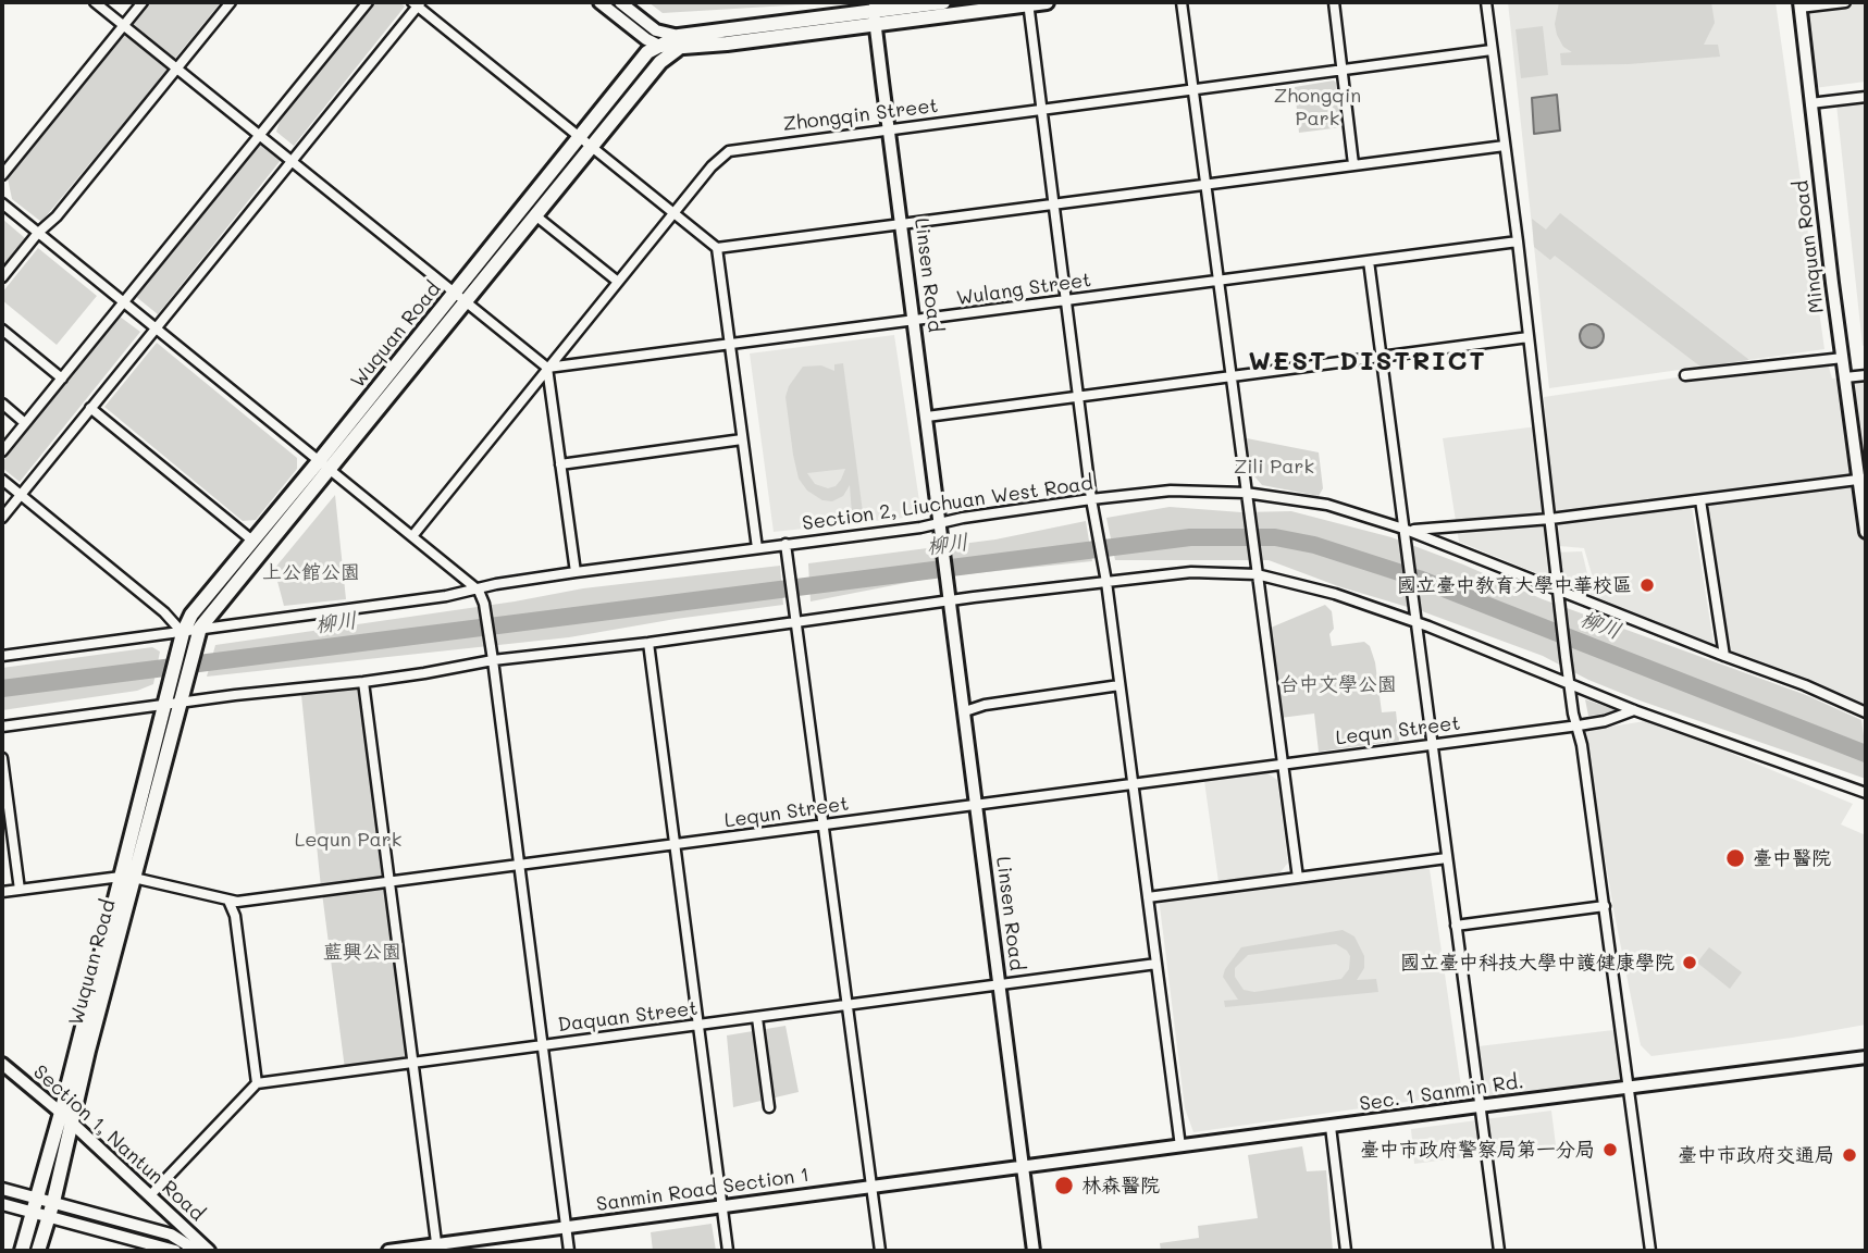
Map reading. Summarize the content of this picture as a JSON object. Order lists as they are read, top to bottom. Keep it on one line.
{"streets":{"main road":["Minquan Road","Linsen Road","Wuquan Road","Sec. 1 Sanmin Rd.","Section 1, Nantun Road","Sanmin Road Section 1"],"street":["Zhongqin Street","Wulang Street","Section 2, Liuchuan West Road","Lequn Street","Daquan Street"]},"crossings":[["Zhongqin Street","Linsen Road"],["Zhongqin Street","Wulang Street"],["Linsen Road","Wulang Street"],["Linsen Road","Wuquan Road"],["Linsen Road","Section 2, Liuchuan West Road"],["Linsen Road","Lequn Street"],["Linsen Road","Daquan Street"],["Linsen Road","Sec. 1 Sanmin Rd."],["Linsen Road","Sanmin Road Section 1"],["Wuquan Road","Section 2, Liuchuan West Road"],["Wuquan Road","Lequn Street"],["Wuquan Road","Section 1, Nantun Road"],["Sec. 1 Sanmin Rd.","Sanmin Road Section 1"]],"districts":["WEST DISTRICT"],"water":["柳川"],"parks":["Zhongqin Park","Zili Park","上公館公園","台中文學公園","Lequn Park","藍興公園"],"places":["國立臺中教育大學中華校區","臺中醫院","國立臺中科技大學中護健康學院","臺中市政府警察局第一分局","臺中市政府交通局","林森醫院"]}
